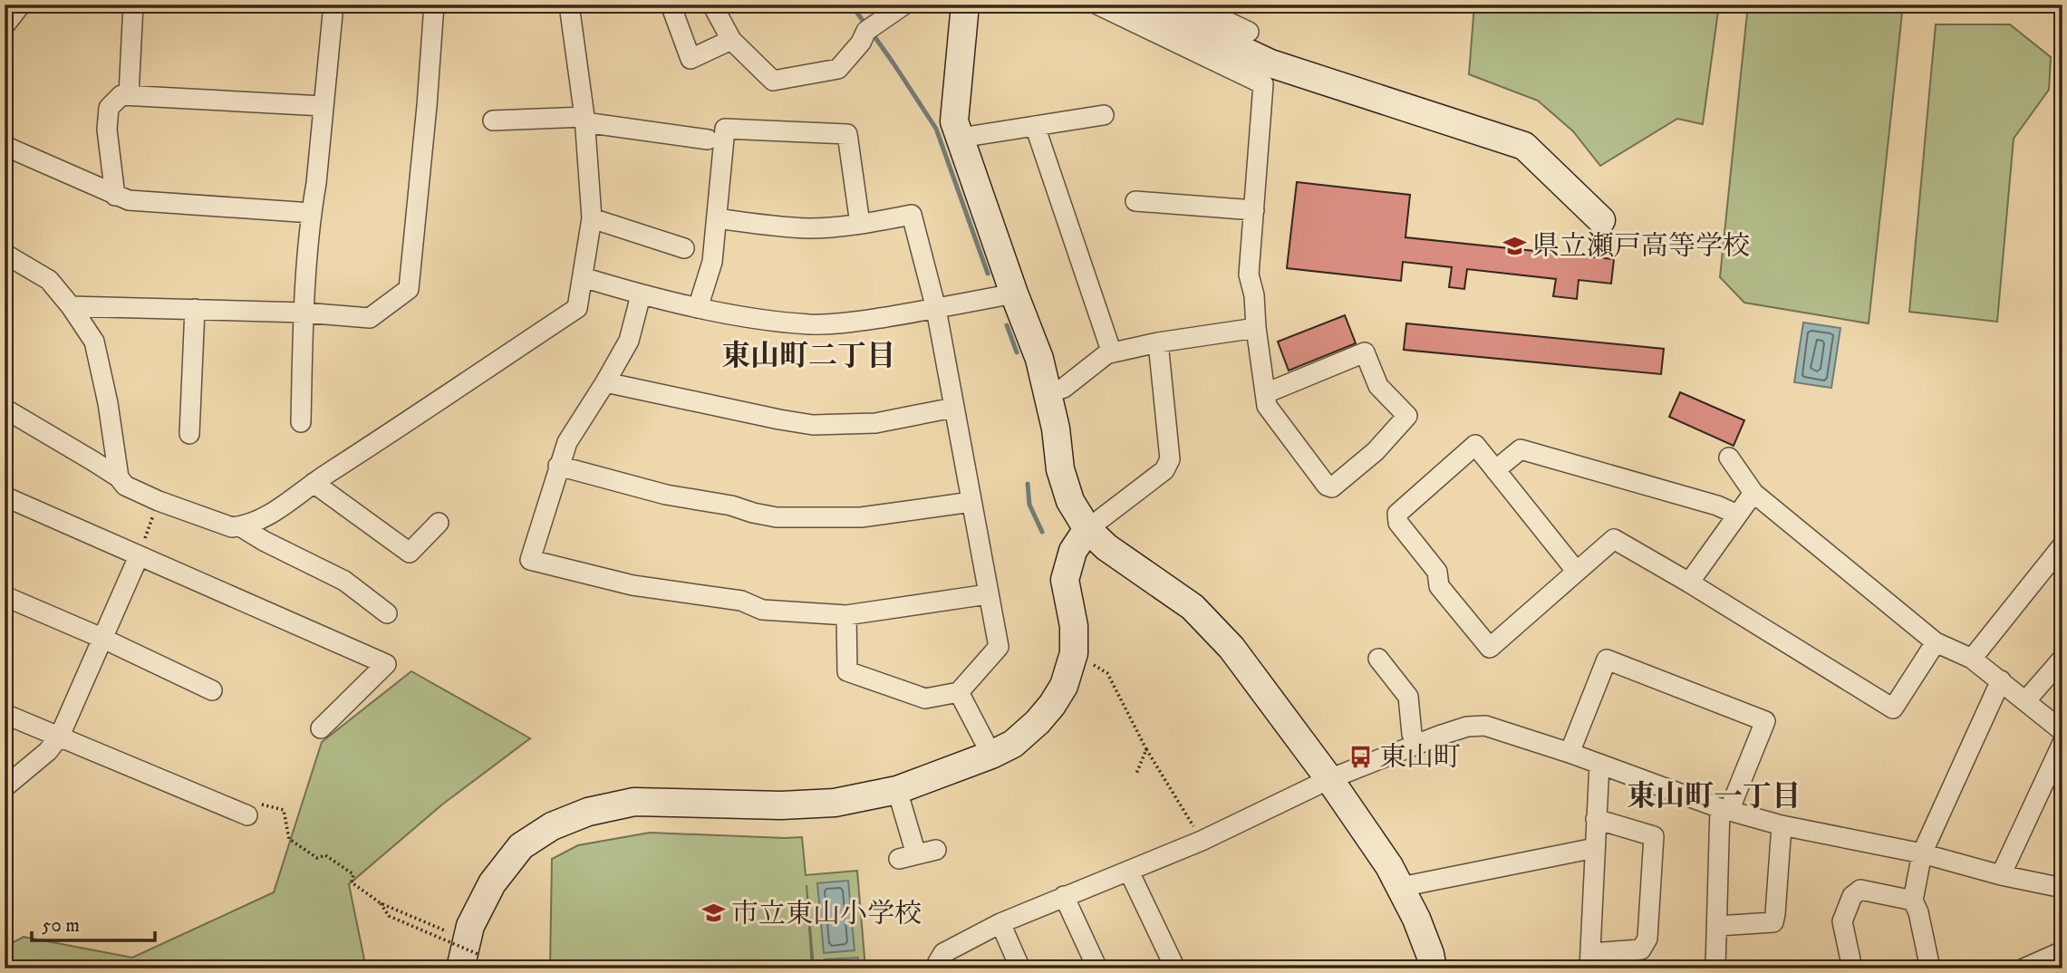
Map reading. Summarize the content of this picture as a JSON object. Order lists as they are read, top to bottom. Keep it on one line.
{"districts":["東山町二丁目","東山町一丁目"],"places":{"school or university":["県立瀬戸高等学校","市立東山小学校"],"bus stop":["東山町"]},"scale_bar":"50 m"}
